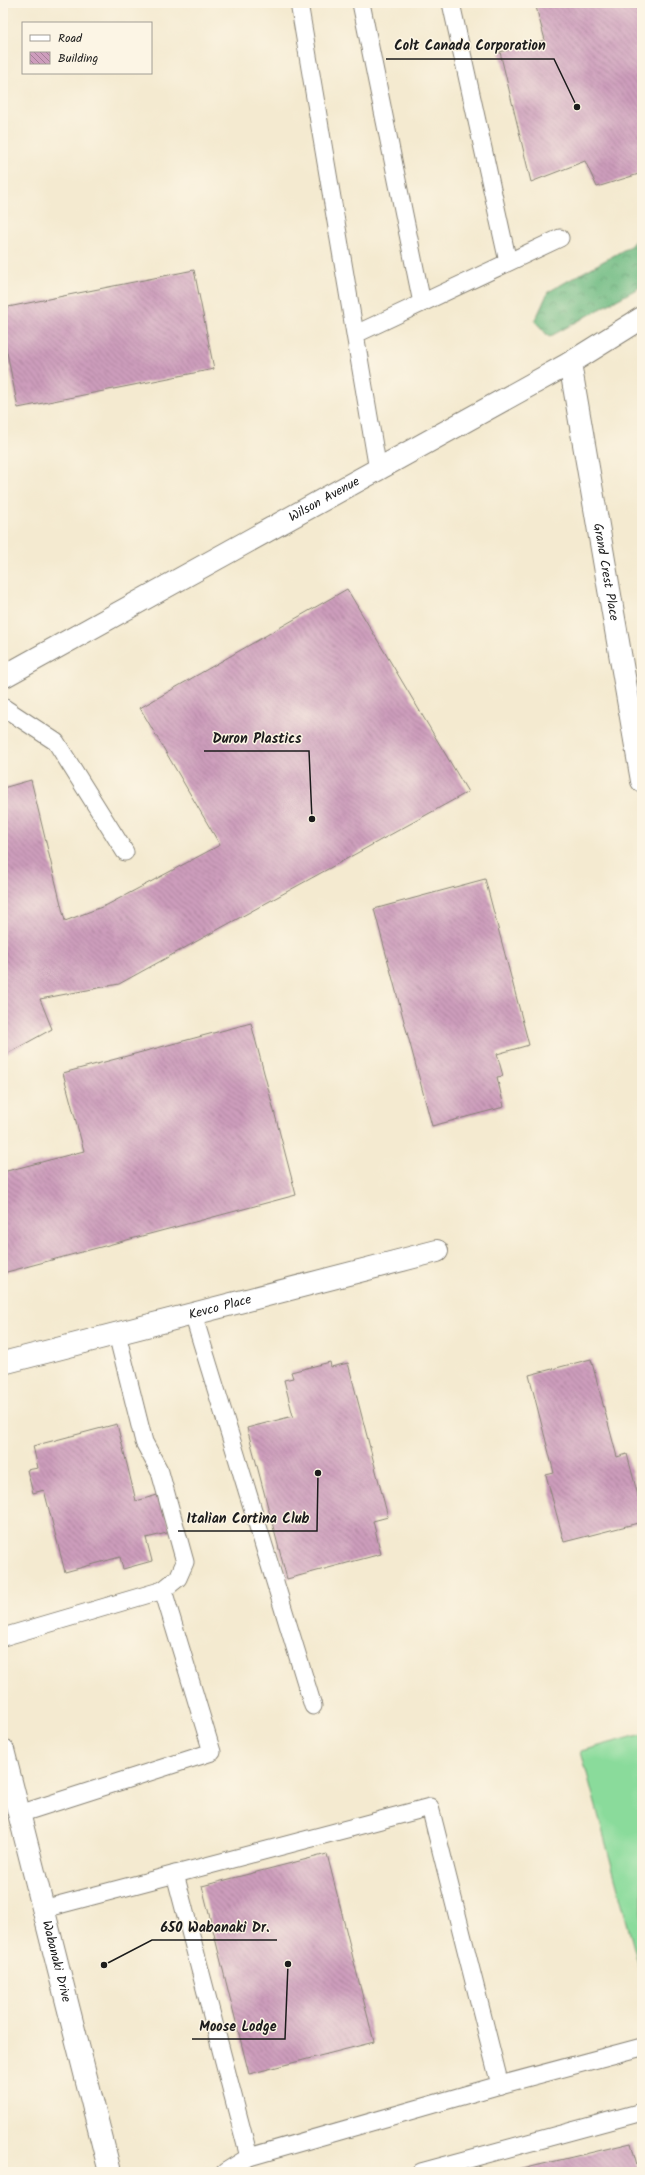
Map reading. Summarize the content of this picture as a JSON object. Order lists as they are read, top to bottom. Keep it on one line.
{"streets":{"street":["Wilson Avenue","Grand Crest Place","Kevco Place","Wabanaki Drive"]},"crossings":[["Wilson Avenue","Grand Crest Place"]],"places":["Colt Canada Corporation","Duron Plastics","Italian Cortina Club","Moose Lodge","650 Wabanaki Dr."],"legend":["Road","Building"]}
